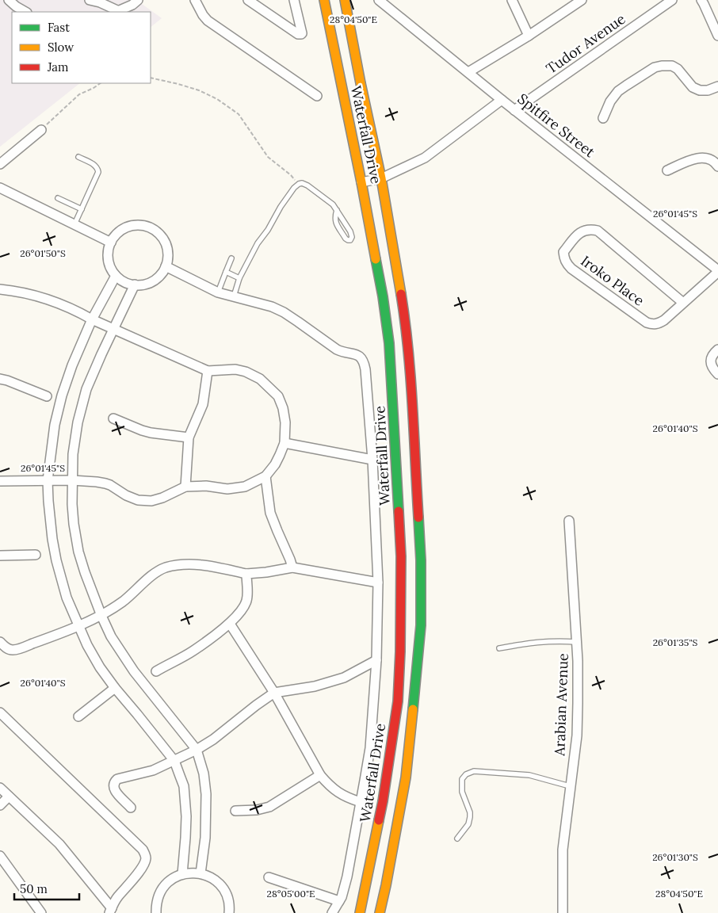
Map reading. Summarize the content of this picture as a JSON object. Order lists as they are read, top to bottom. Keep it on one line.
{"streets":{"main road":["Waterfall Drive"],"street":["Tudor Avenue","Spitfire Street","Iroko Place","Arabian Avenue"]},"crossings":[["Tudor Avenue","Spitfire Street"],["Spitfire Street","Iroko Place"]],"legend":["Fast","Slow","Jam"],"scale_bar":"50 m","coordinates":["28°04'50\"E","26°01'45\"S","26°01'50\"S","26°01'40\"S","26°01'35\"S","26°01'30\"S","28°05'00\"E"]}
